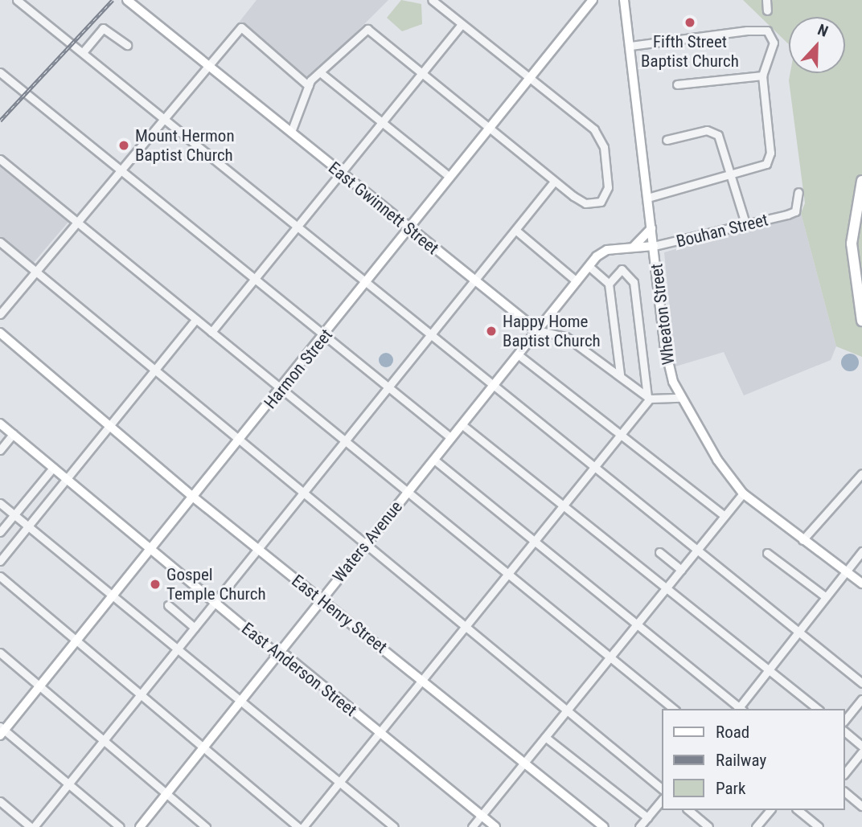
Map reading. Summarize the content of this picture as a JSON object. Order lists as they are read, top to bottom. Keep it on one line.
{"streets":{"main road":["East Gwinnett Street","Bouhan Street","Wheaton Street","Harmon Street","Waters Avenue","East Henry Street","East Anderson Street"]},"crossings":[["East Gwinnett Street","Harmon Street"],["East Gwinnett Street","Waters Avenue"],["Bouhan Street","Wheaton Street"],["Bouhan Street","Waters Avenue"],["Harmon Street","East Henry Street"],["Harmon Street","East Anderson Street"],["Waters Avenue","East Henry Street"],["Waters Avenue","East Anderson Street"]],"places":["Fifth Street Baptist Church","Mount Hermon Baptist Church","Happy Home Baptist Church","Gospel Temple Church"],"legend":["Road","Railway","Park"],"north":"top"}
